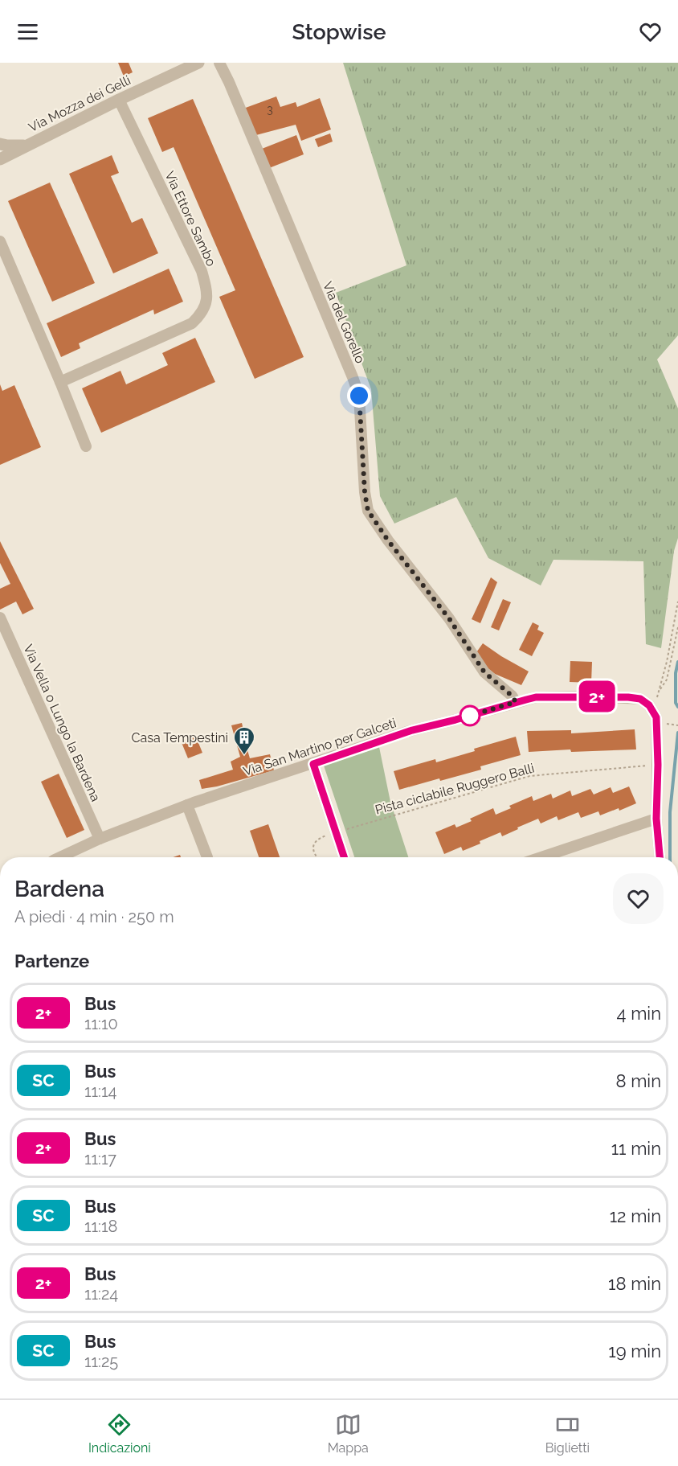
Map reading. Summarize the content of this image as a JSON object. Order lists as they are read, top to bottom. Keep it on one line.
{"streets":{"street":["Via Mozza dei Gelli","Via Ettore Sambo","Via del Gorello","Via Vella o Lungo la Bardena","Via San Martino per Galceti"],"path":["Pista ciclabile Ruggero Balli"]},"crossings":[["Via Mozza dei Gelli","Via Ettore Sambo"],["Via del Gorello","Via San Martino per Galceti"],["Via Vella o Lungo la Bardena","Via San Martino per Galceti"],["Via San Martino per Galceti","Pista ciclabile Ruggero Balli"]],"places":{"building":["Casa Tempestini"]},"lines":["bus line 2+"],"house_numbers":["3"],"page":{"header":"Stopwise","on_map":"2+","heading":[["Bardena","A piedi · 4 min · 250 m"],"Partenze"],"list":[{"mark":"2+","name":"Bus","note":"11:10","value":"4 min"},{"mark":"SC","name":"Bus","note":"11:14","value":"8 min"},{"mark":"2+","name":"Bus","note":"11:17","value":"11 min"},{"mark":"SC","name":"Bus","note":"11:18","value":"12 min"},{"mark":"2+","name":"Bus","note":"11:24","value":"18 min"},{"mark":"SC","name":"Bus","note":"11:25","value":"19 min"}],"tabs":["Indicazioni","Mappa","Biglietti"]}}
